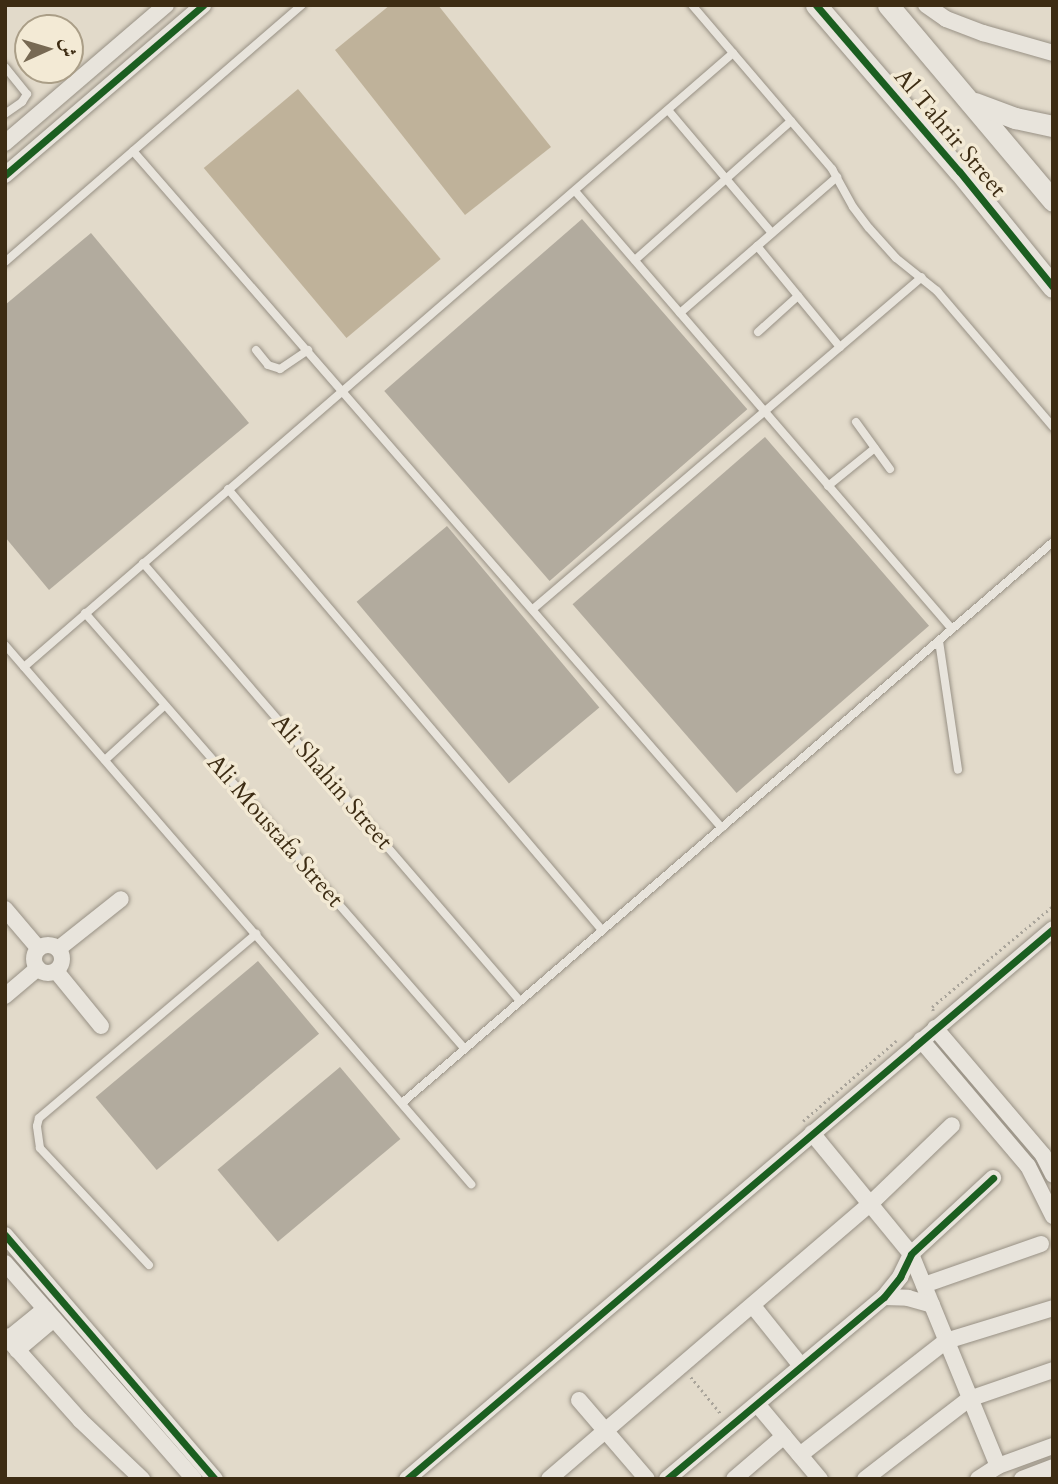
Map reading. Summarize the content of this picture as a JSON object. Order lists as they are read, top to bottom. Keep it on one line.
{"streets":{"street":["Al Tahrir Street"],"lane":["Ali Shahin Street","Ali Moustafa Street"]},"north":"right"}
